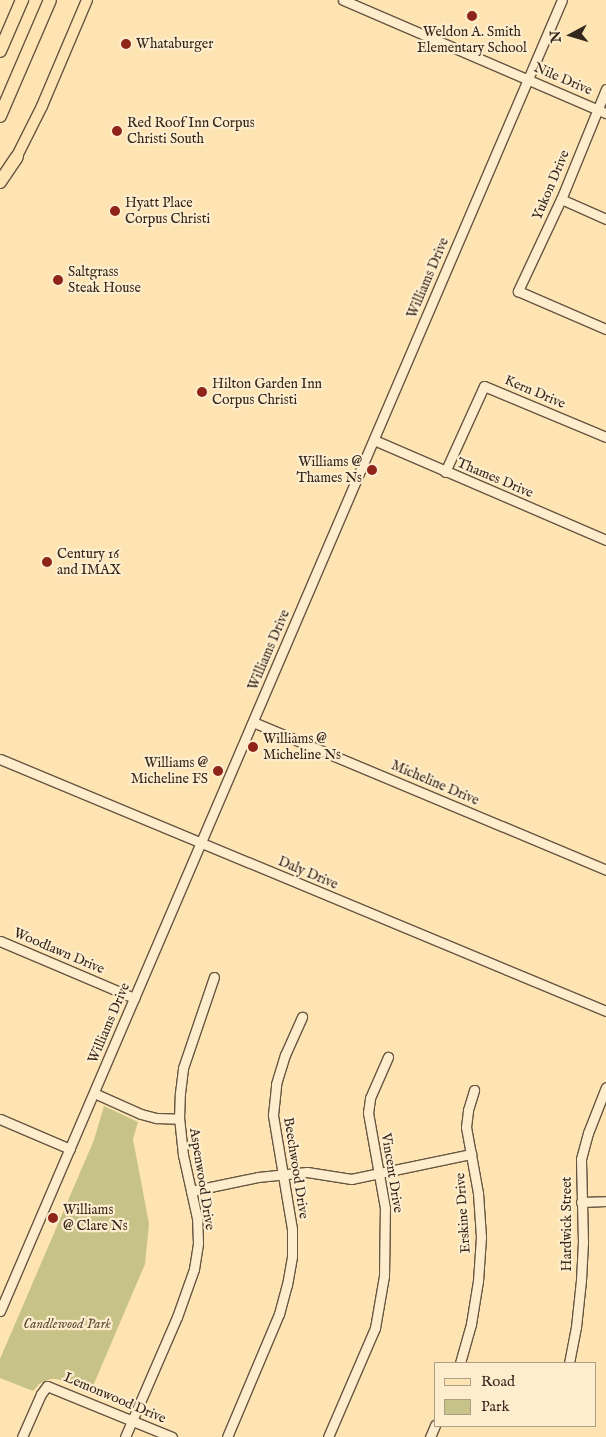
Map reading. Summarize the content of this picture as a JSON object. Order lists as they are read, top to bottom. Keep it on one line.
{"streets":{"street":["Nile Drive","Yukon Drive","Williams Drive","Kern Drive","Thames Drive","Micheline Drive","Daly Drive","Woodlawn Drive","Beechwood Drive","Vincent Drive","Aspenwood Drive","Erskine Drive","Hardwick Street","Lemonwood Drive"]},"crossings":[["Nile Drive","Yukon Drive"],["Nile Drive","Williams Drive"],["Williams Drive","Thames Drive"],["Williams Drive","Micheline Drive"],["Williams Drive","Daly Drive"],["Williams Drive","Woodlawn Drive"],["Kern Drive","Thames Drive"],["Aspenwood Drive","Lemonwood Drive"]],"parks":["Candlewood Park"],"places":["Weldon A. Smith Elementary School","Whataburger","Red Roof Inn Corpus Christi South","Hyatt Place Corpus Christi","Saltgrass Steak House","Hilton Garden Inn Corpus Christi","Williams @ Thames Ns","Century 16 and IMAX","Williams @ Micheline Ns","Williams @ Micheline FS","Williams @ Clare Ns"],"legend":["Road","Park"],"north":"left"}
